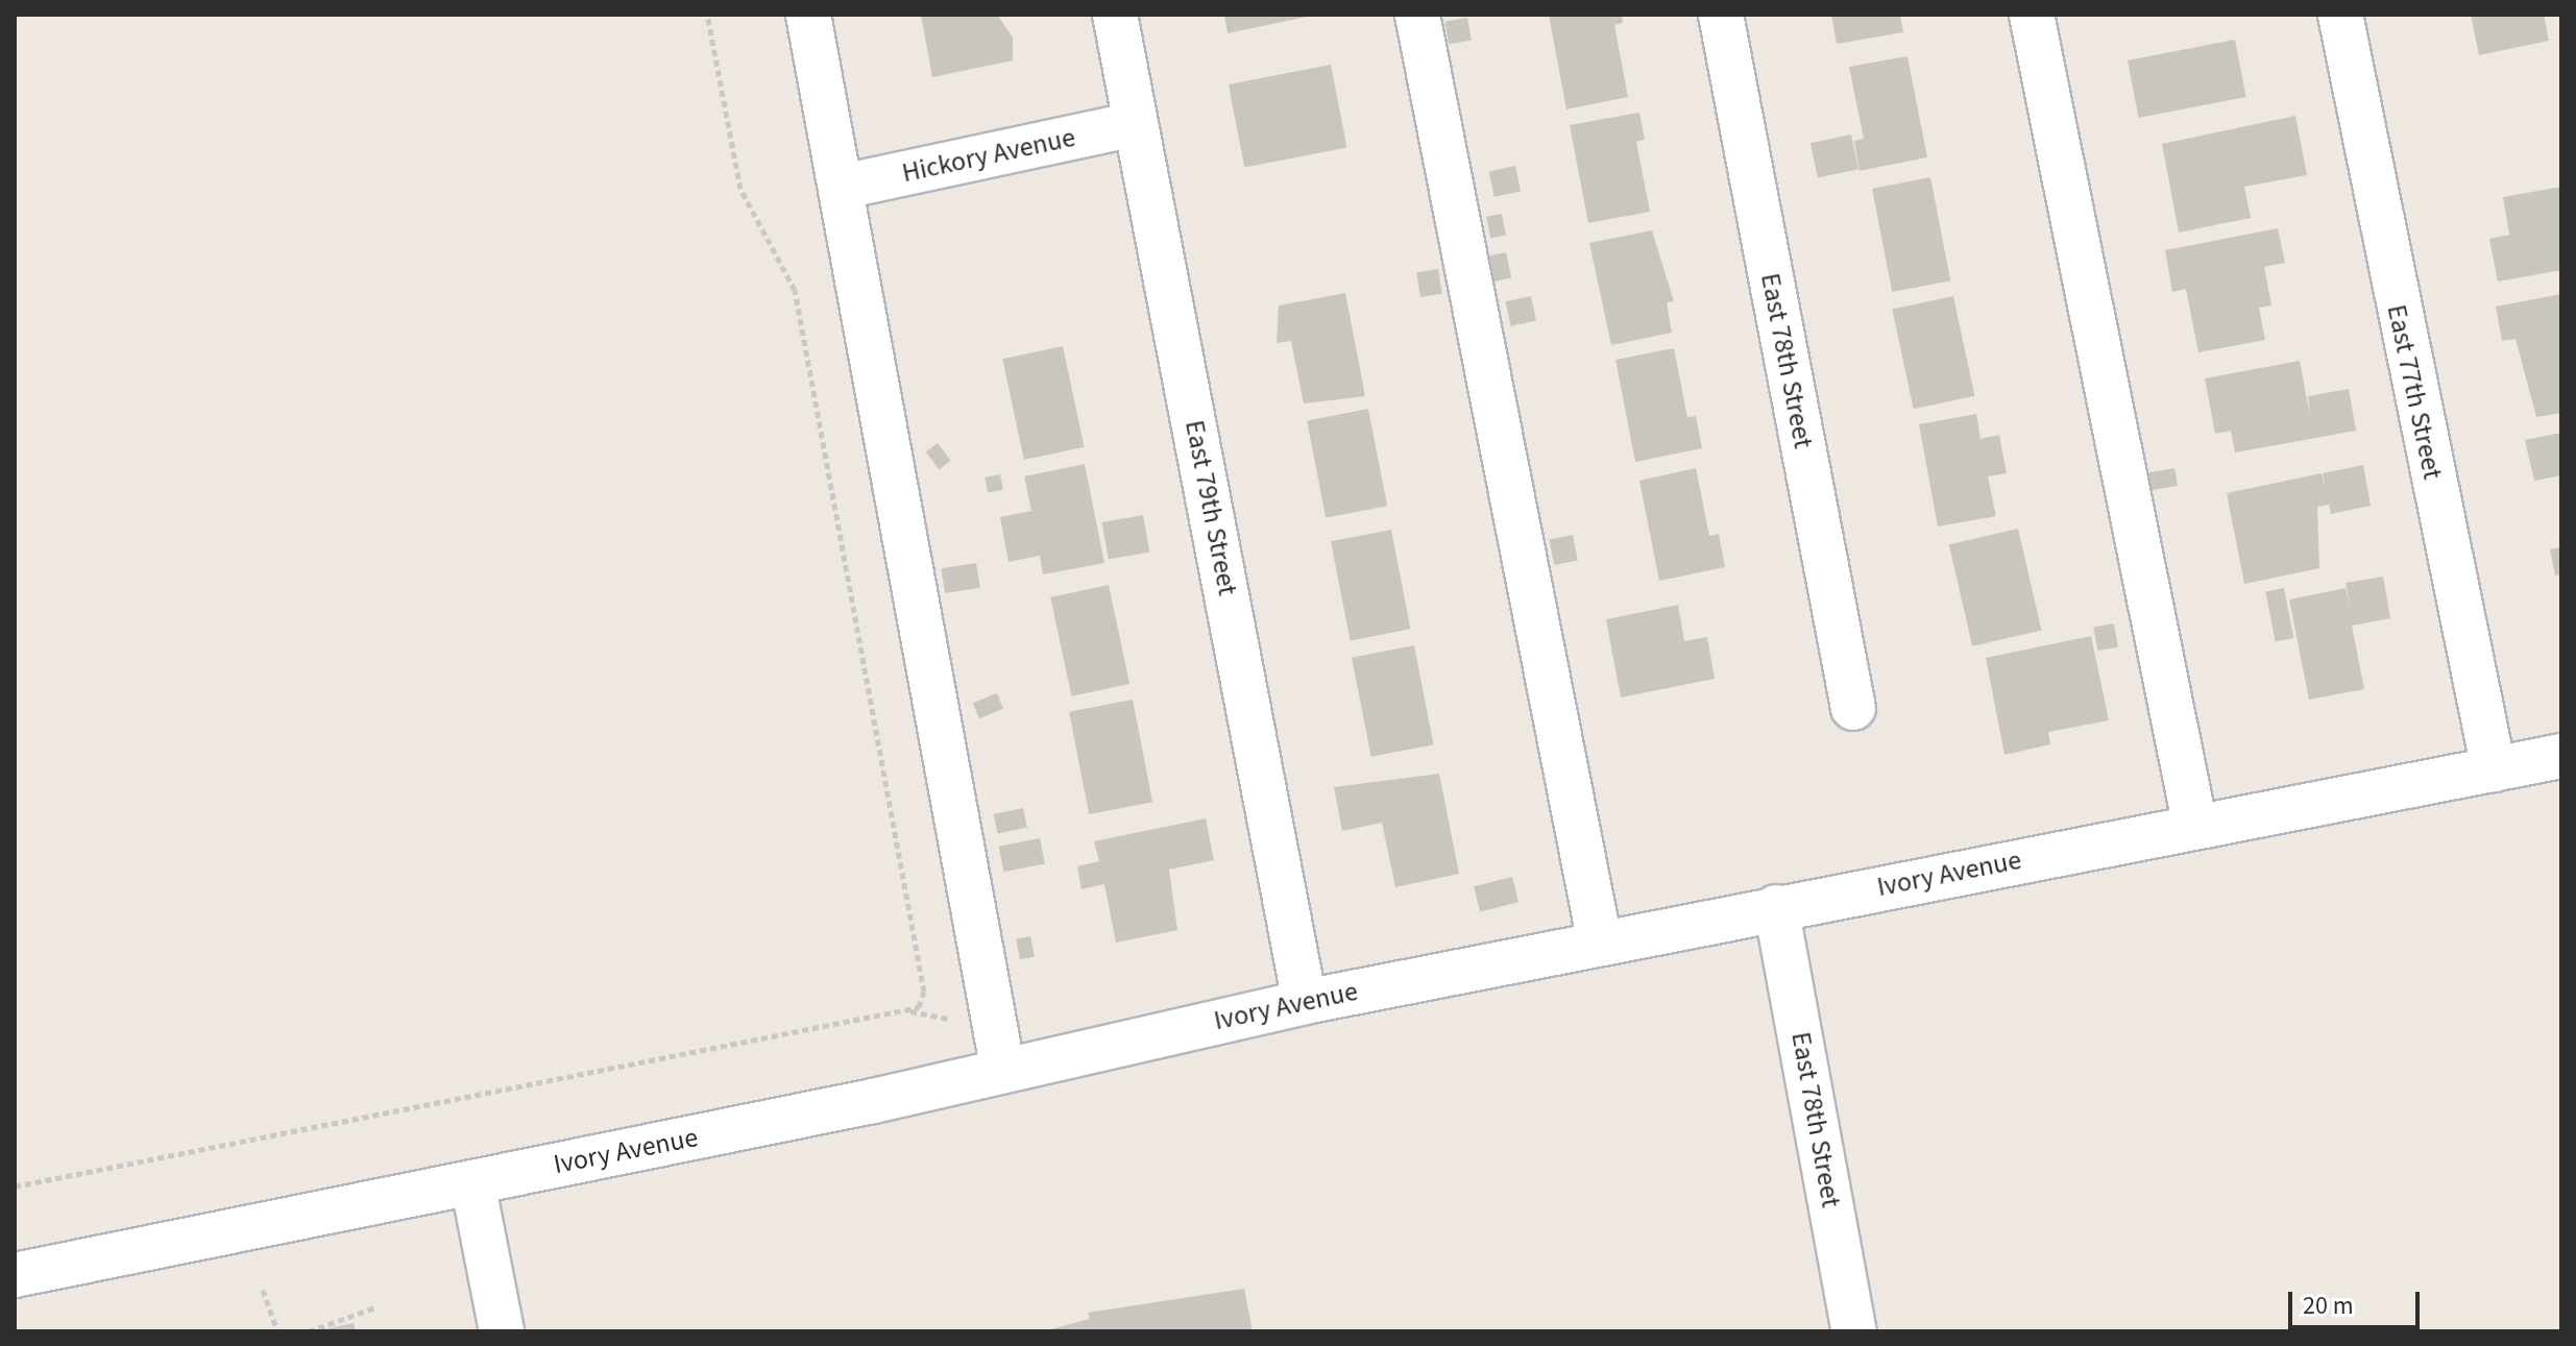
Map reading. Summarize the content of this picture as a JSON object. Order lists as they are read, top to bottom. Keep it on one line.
{"streets":{"street":["Hickory Avenue","East 78th Street","East 77th Street","East 79th Street","Ivory Avenue"]},"crossings":[["Hickory Avenue","East 79th Street"],["East 78th Street","Ivory Avenue"],["East 77th Street","Ivory Avenue"],["East 79th Street","Ivory Avenue"]],"scale_bar":"20 m"}
